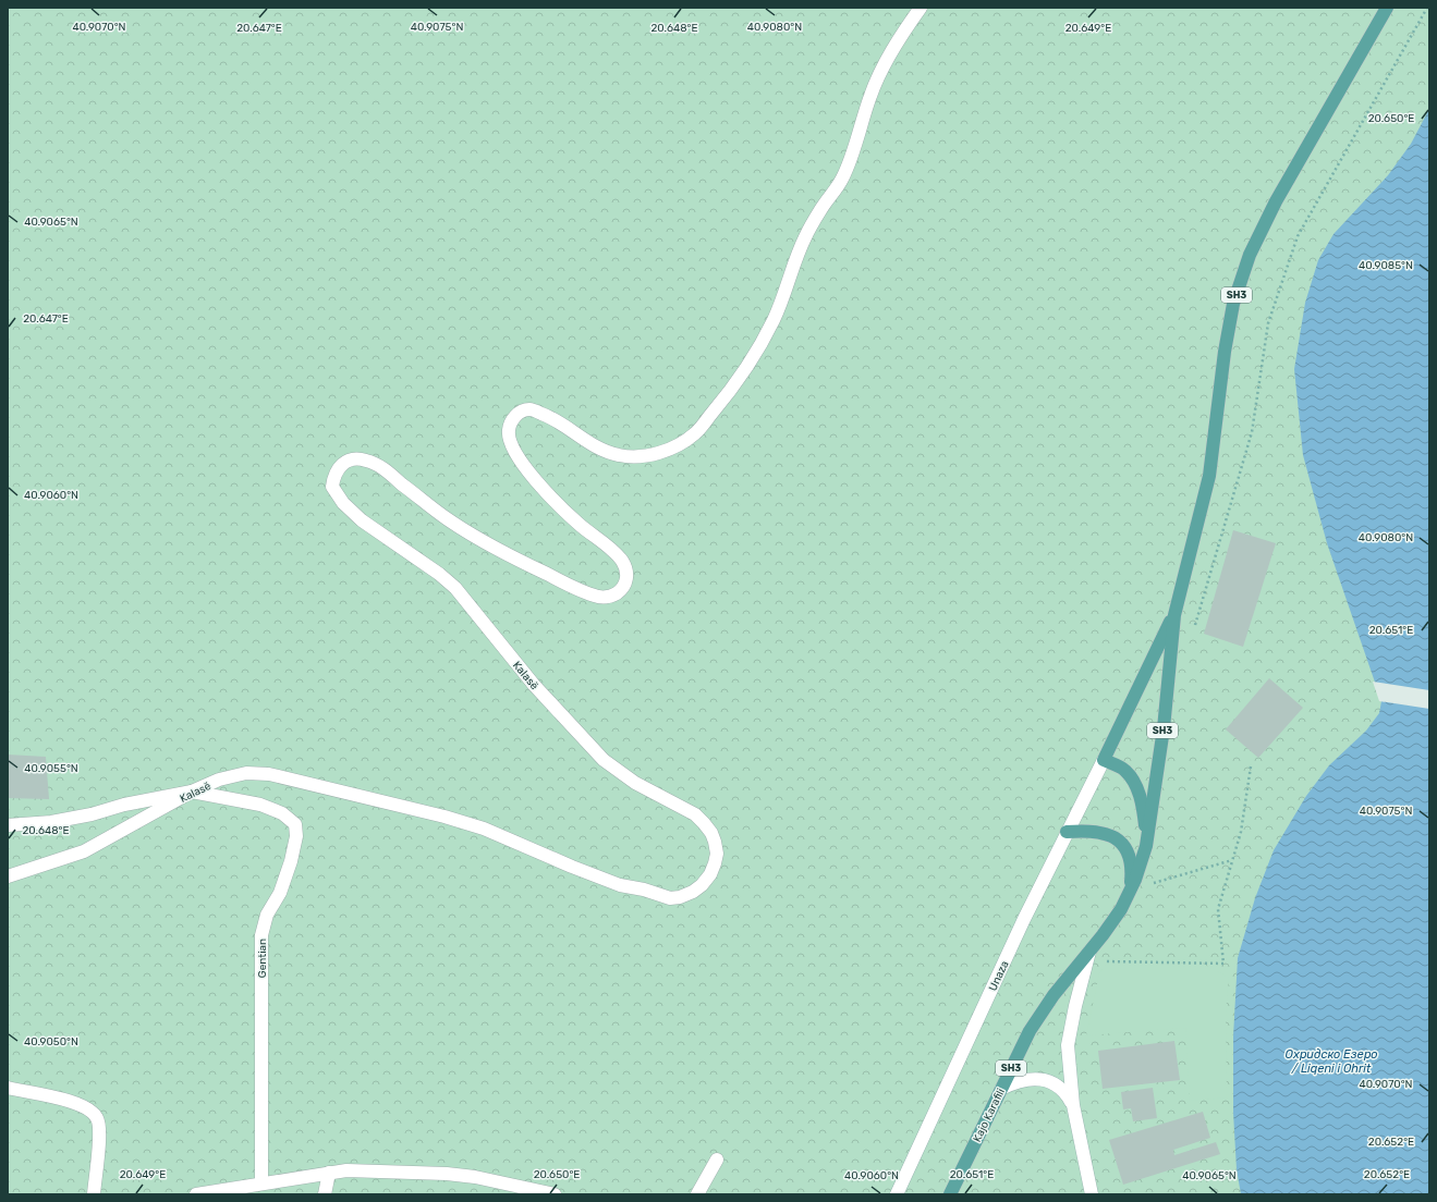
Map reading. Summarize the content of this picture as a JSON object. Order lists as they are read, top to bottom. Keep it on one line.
{"streets":{"main road":["SH3","Kajo Karafili"],"street":["Kalasë","Gentian","Unaza"]},"crossings":[["SH3","Kajo Karafili"],["Kalasë","Gentian"]],"water":["Охридско Езеро / Liqeni i Ohrit"],"coordinates":["40.9070°N","40.9075°N","40.9080°N","20.647°E","20.648°E","20.649°E","20.650°E","40.9065°N","40.9085°N","40.9060°N","20.651°E","40.9055°N","40.9050°N","20.652°E"]}
